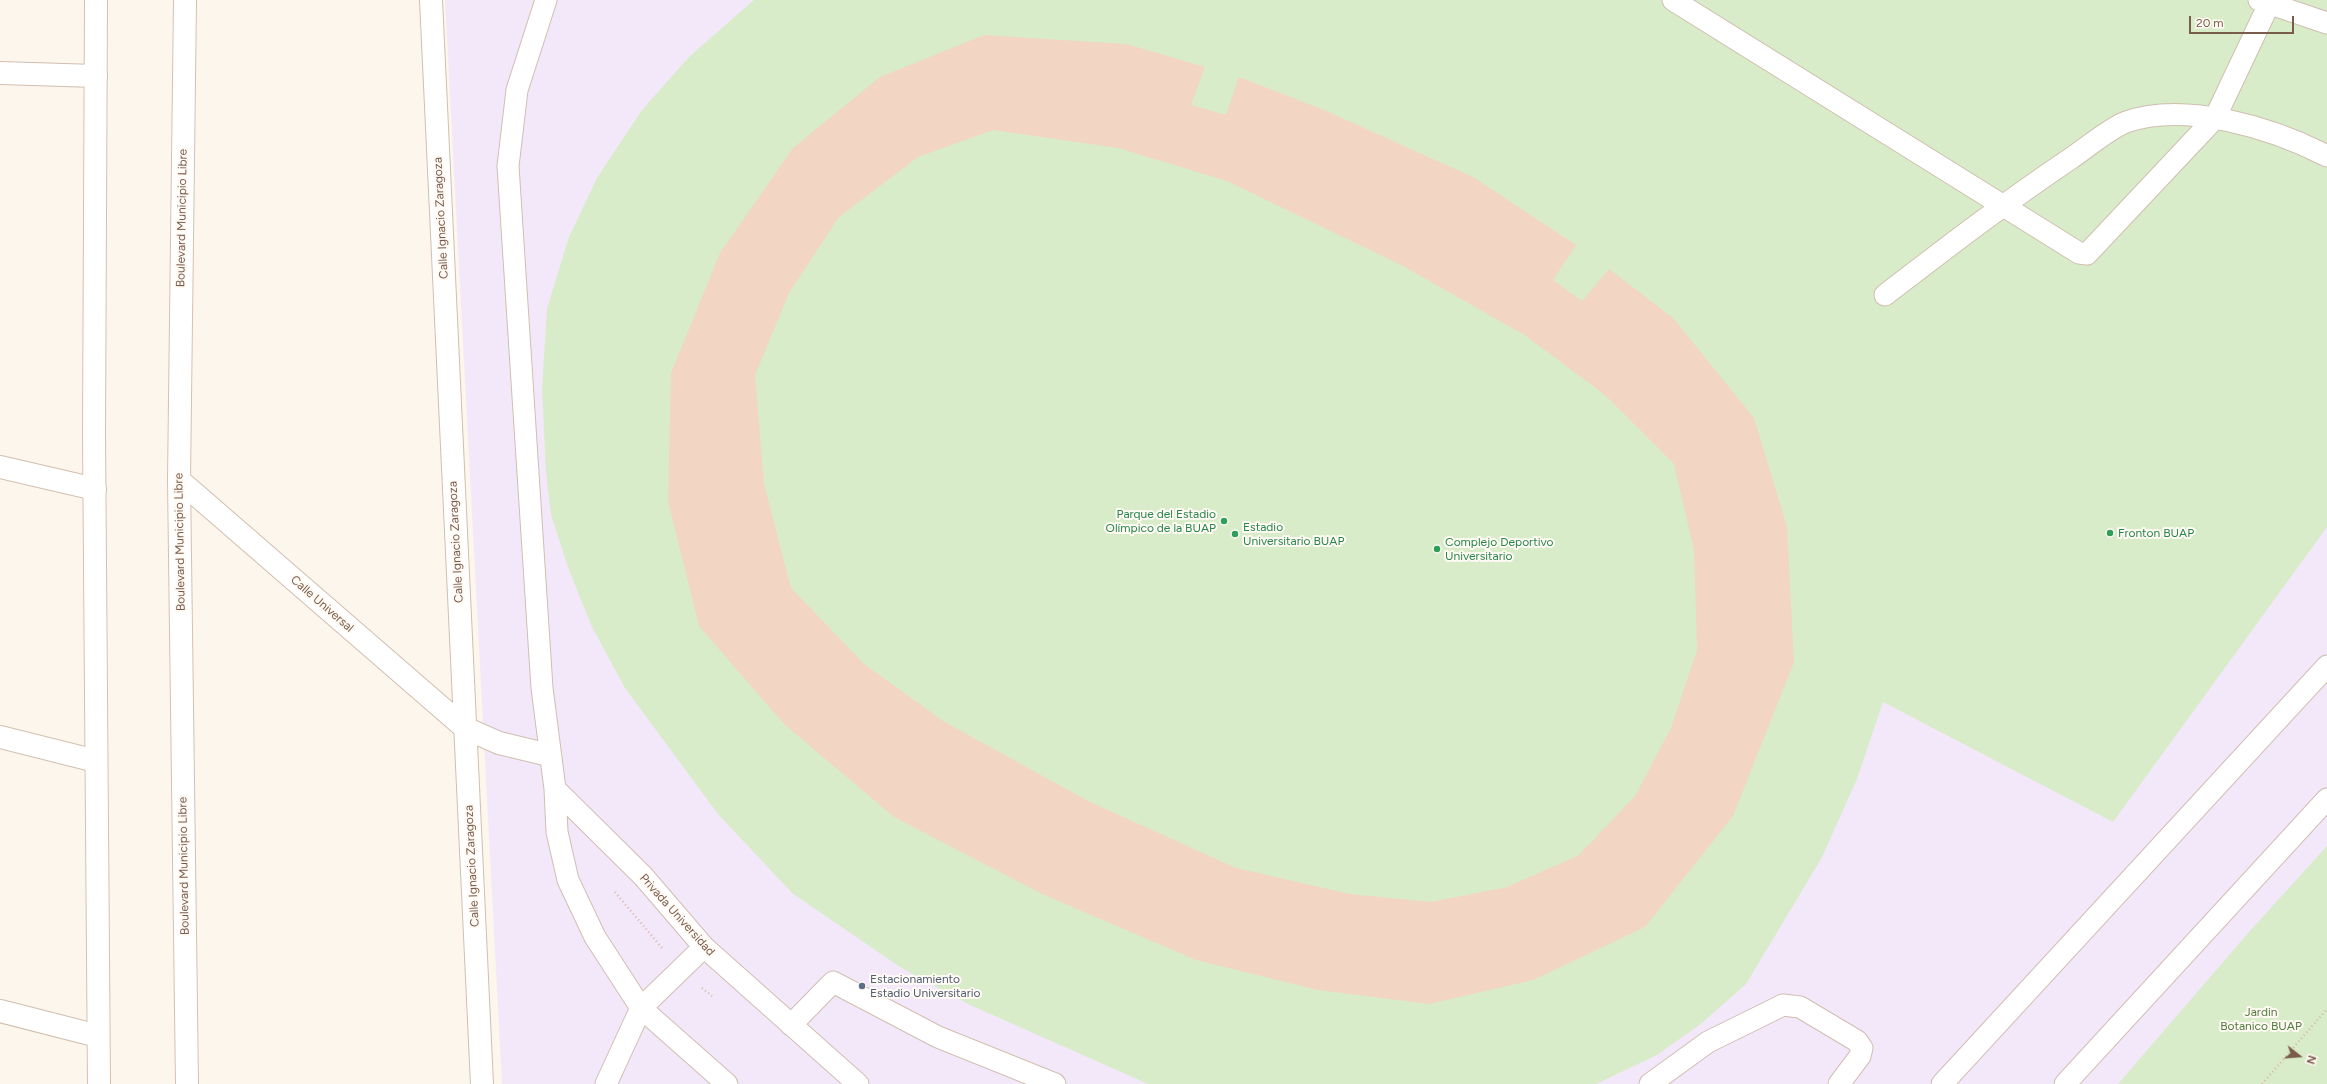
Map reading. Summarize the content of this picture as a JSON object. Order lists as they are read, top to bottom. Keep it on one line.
{"streets":{"main road":["Boulevard Municipio Libre","Calle Ignacio Zaragoza","Calle Universal"],"lane":["Privada Universidad"]},"crossings":[["Boulevard Municipio Libre","Calle Universal"],["Calle Ignacio Zaragoza","Calle Universal"]],"parks":["Jardin Botanico BUAP"],"places":["Parque del Estadio Olímpico de la BUAP","Fronton BUAP","Estadio Universitario BUAP","Complejo Deportivo Universitario","Estacionamiento Estadio Universitario"],"scale_bar":"20 m","north":"right"}
